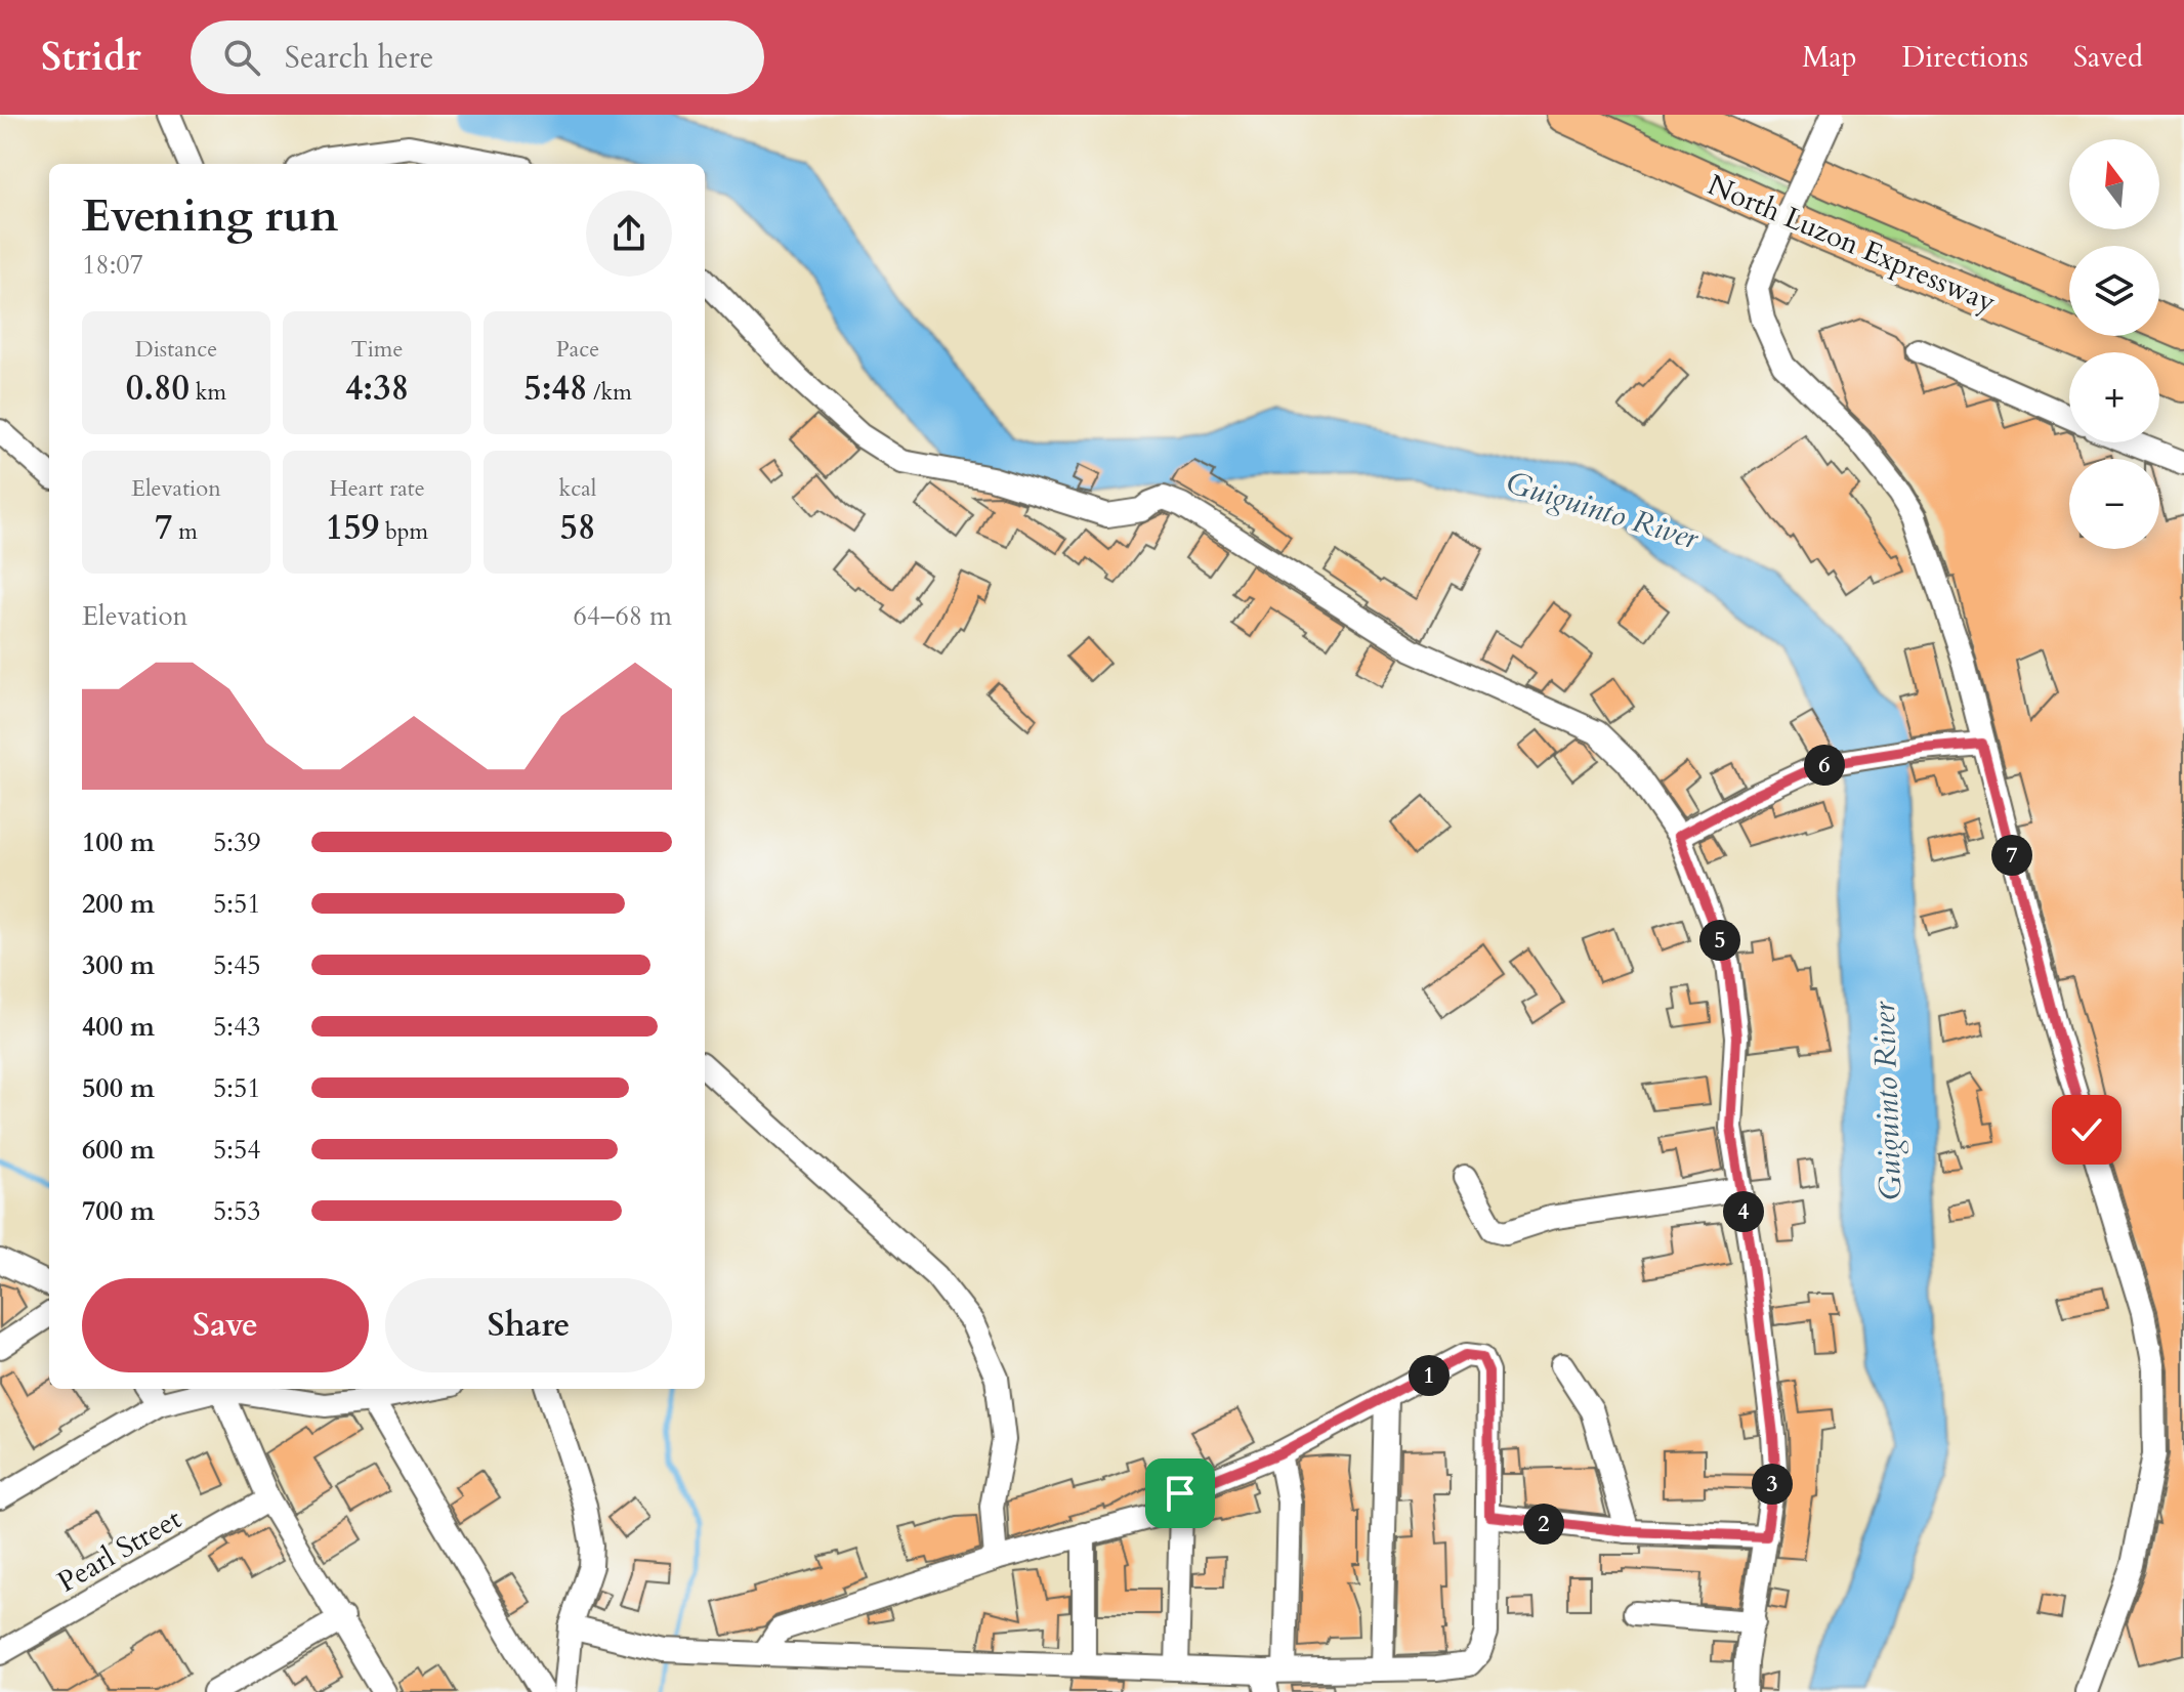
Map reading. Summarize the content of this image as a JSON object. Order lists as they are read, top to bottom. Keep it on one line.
{"streets":{"highway":["North Luzon Expressway"],"street":["Pearl Street"]},"water":["Guiguinto River"],"north":"top","page":{"header":"Stridr","search":"Search here","nav":["Map","Directions","Saved"],"map_buttons":["+","−"],"heading":["Evening run","18:07"],"stats":[["Distance","0.80 km"],["Time","4:38"],["Pace","5:48 /km"],["Elevation","7 m"],["Heart rate","159 bpm"],["kcal","58"]],"chart":["Elevation","64–68 m"],"pins":["6","7","5","4","1","3","2"],"list":[{"name":"100 m","note":"5:39"},{"name":"200 m","note":"5:51"},{"name":"300 m","note":"5:45"},{"name":"400 m","note":"5:43"},{"name":"500 m","note":"5:51"},{"name":"600 m","note":"5:54"},{"name":"700 m","note":"5:53"}],"buttons":["Save","Share"]}}
